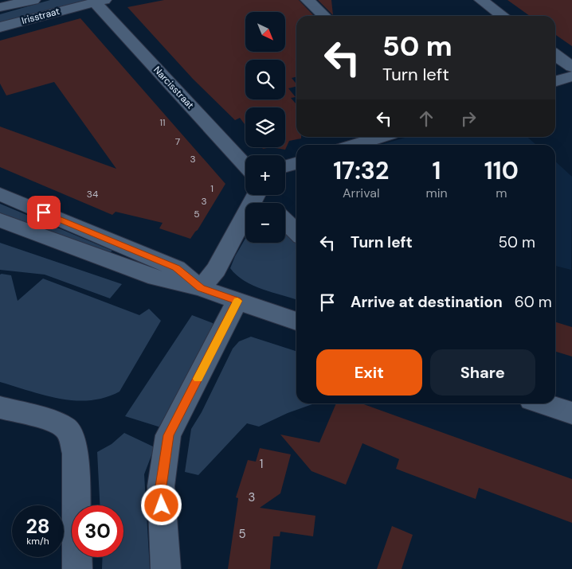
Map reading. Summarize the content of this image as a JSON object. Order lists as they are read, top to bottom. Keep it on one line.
{"streets":{"street":["Irisstraat","Narcisstraat"]},"crossings":[["Irisstraat","Narcisstraat"]],"house_numbers":["11","7","3","1","34","3","5","1","3","5"],"north":"bottom right","page":{"map_buttons":["+","−"],"turn":["50 m","Turn left"],"eta":["17:32","Arrival","1","min","110","m"],"list":[{"name":"Turn left","value":"50 m"},{"name":"Arrive at destination","value":"60 m"}],"buttons":["Exit","Share"],"speed":"28 km/h","limit":"30"}}
